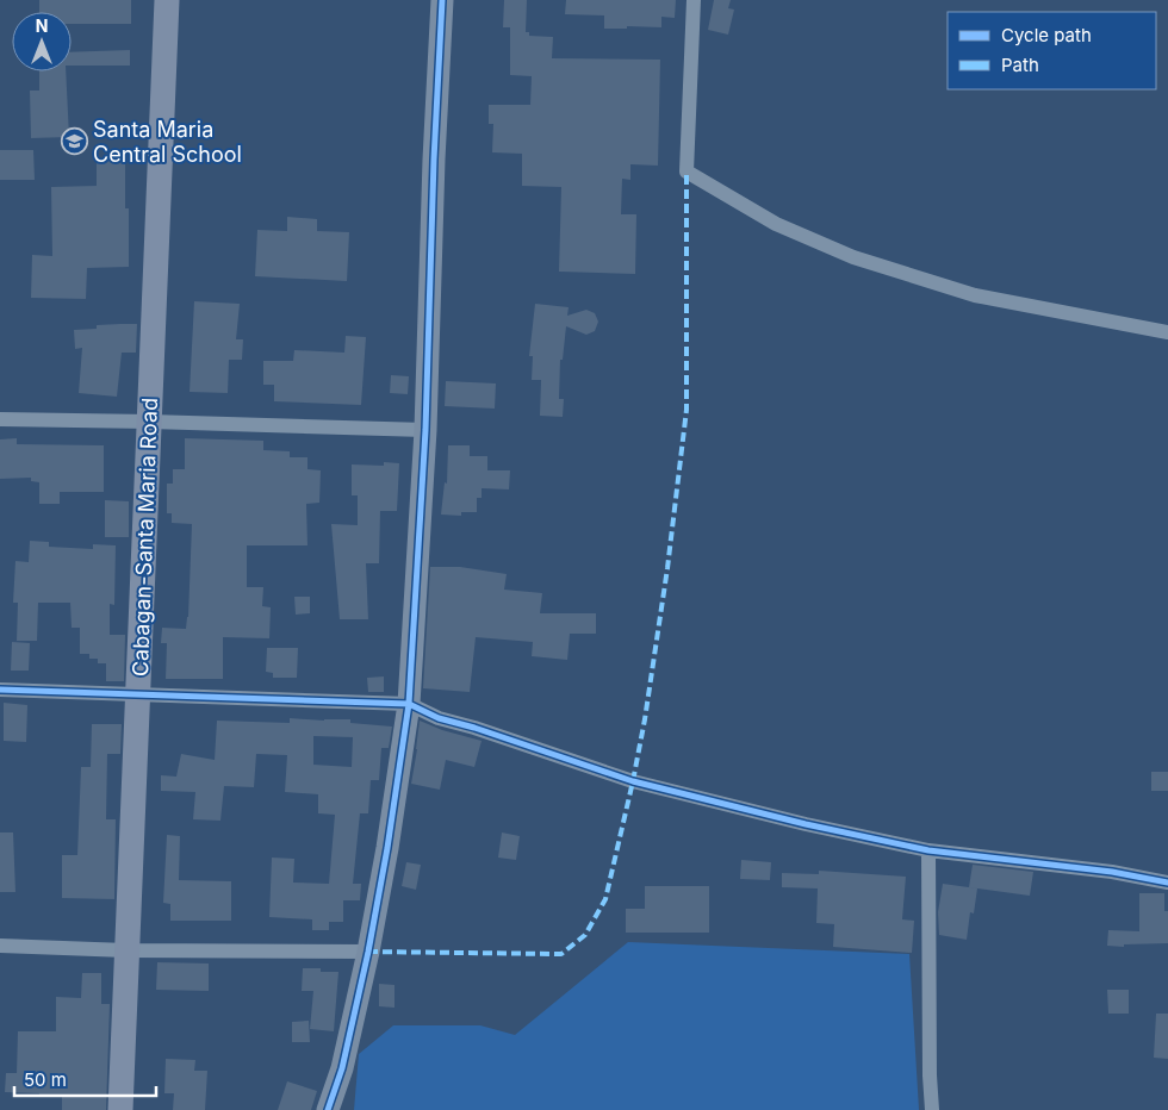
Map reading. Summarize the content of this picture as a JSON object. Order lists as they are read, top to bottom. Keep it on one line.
{"streets":{"main road":["Cabagan-Santa Maria Road"]},"places":{"school or university":["Santa Maria Central School"]},"legend":["Cycle path","Path"],"scale_bar":"50 m","north":"top"}
